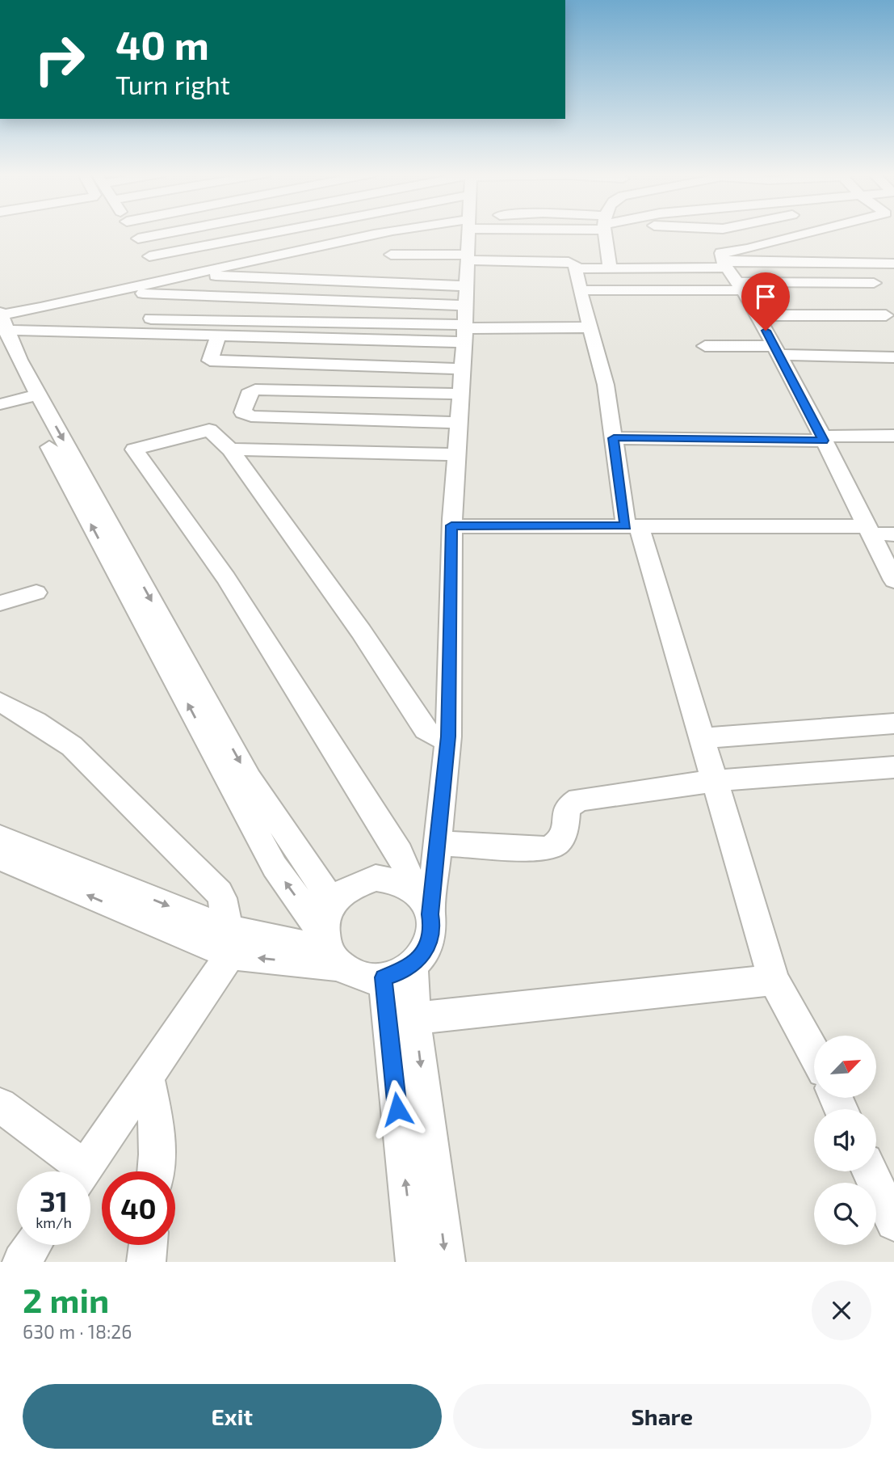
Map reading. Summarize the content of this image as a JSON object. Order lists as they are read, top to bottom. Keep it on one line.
{"north":"top right","page":{"turn":["40 m","Turn right"],"speed":"31 km/h","limit":"40","heading":["2 min","630 m · 18:26"],"buttons":["Exit","Share"]}}
